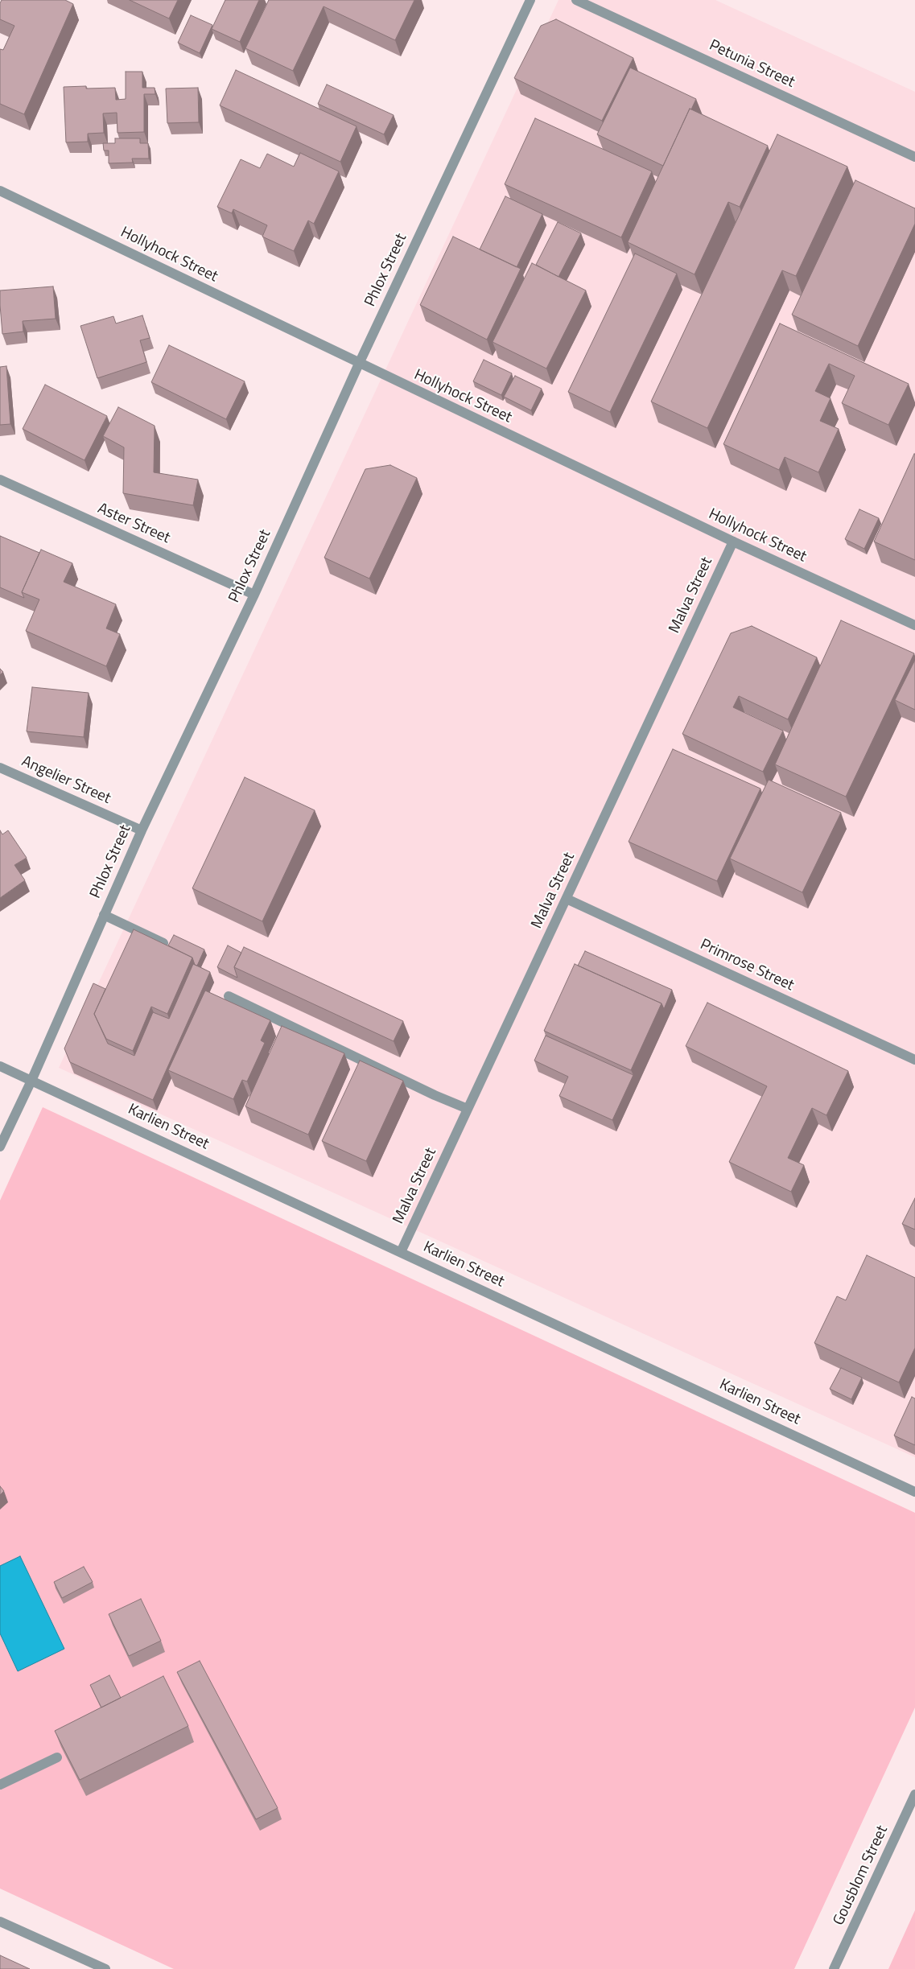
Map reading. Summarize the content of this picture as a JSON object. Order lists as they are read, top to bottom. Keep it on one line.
{"streets":{"street":["Petunia Street","Hollyhock Street","Phlox Street","Aster Street","Malva Street","Angelier Street","Primrose Street","Karlien Street","Gousblom Street"]},"crossings":[["Hollyhock Street","Phlox Street"],["Hollyhock Street","Malva Street"],["Phlox Street","Aster Street"],["Phlox Street","Angelier Street"],["Phlox Street","Karlien Street"],["Malva Street","Primrose Street"],["Malva Street","Karlien Street"]]}
